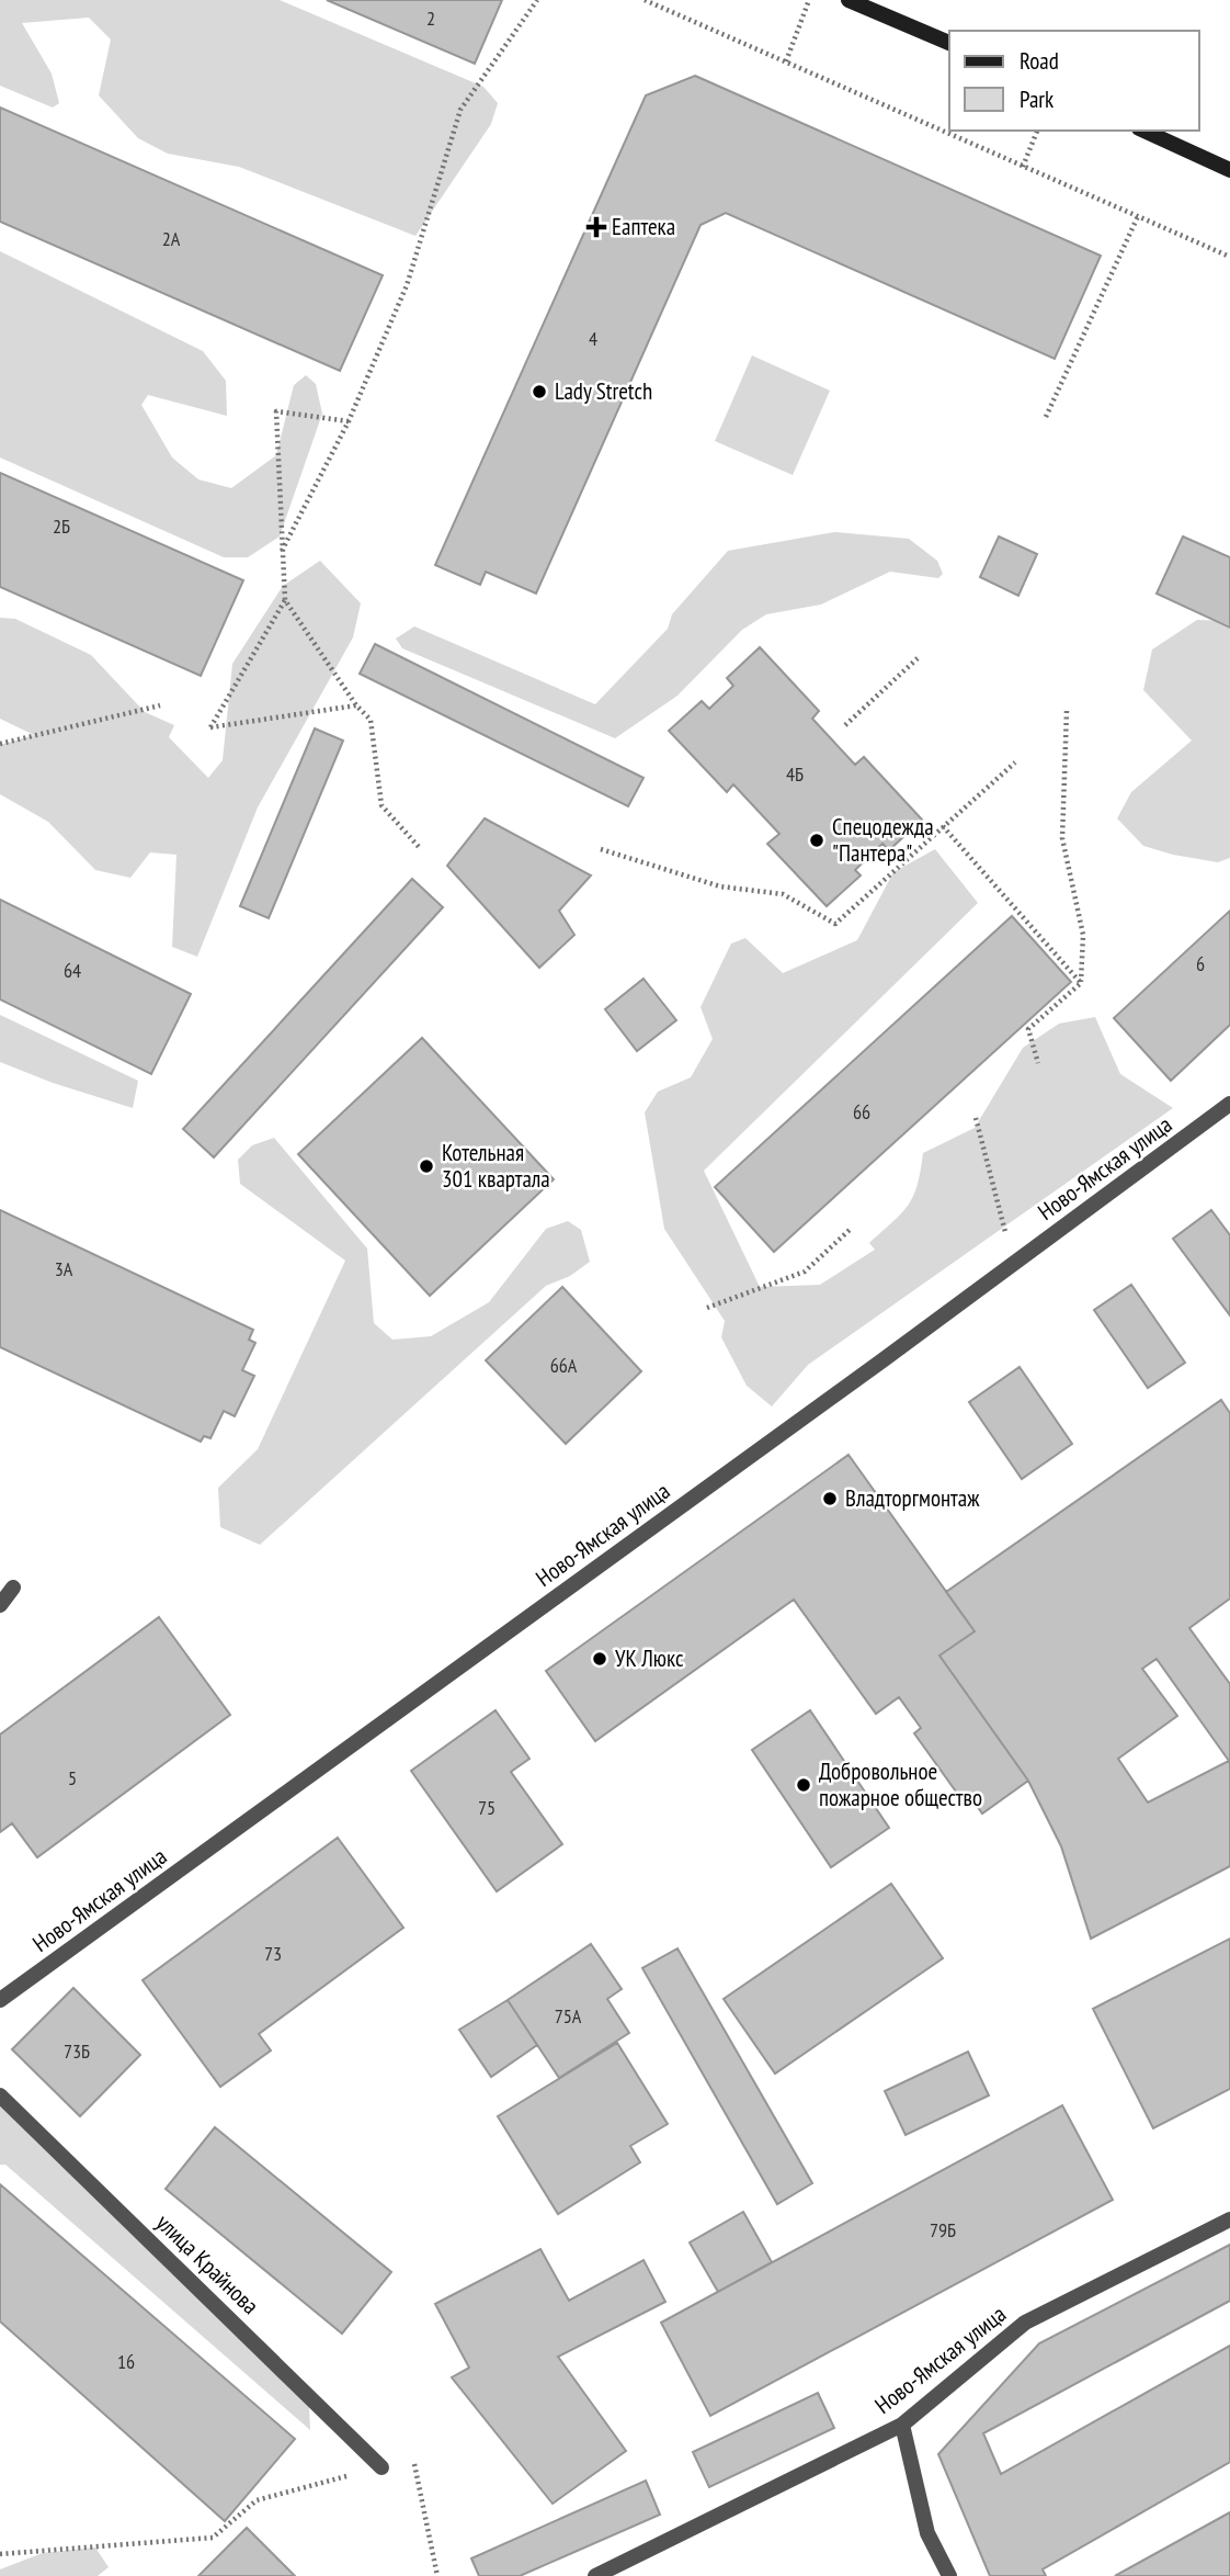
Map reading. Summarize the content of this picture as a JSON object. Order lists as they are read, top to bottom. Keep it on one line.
{"streets":{"street":["Ново-Ямская улица","улица Крайнова"]},"places":{"health":["Еаптека"],"other":["Lady Stretch","Спецодежда \"Пантера\"","Котельная 301 квартала","Владторгмонтаж","УК Люкс","Добровольное пожарное общество"]},"house_numbers":["2","2А","4","2Б","4Б","6","64","66","3А","66А","5","75","73","75А","73Б","79Б","16"],"legend":["Road","Park"]}
